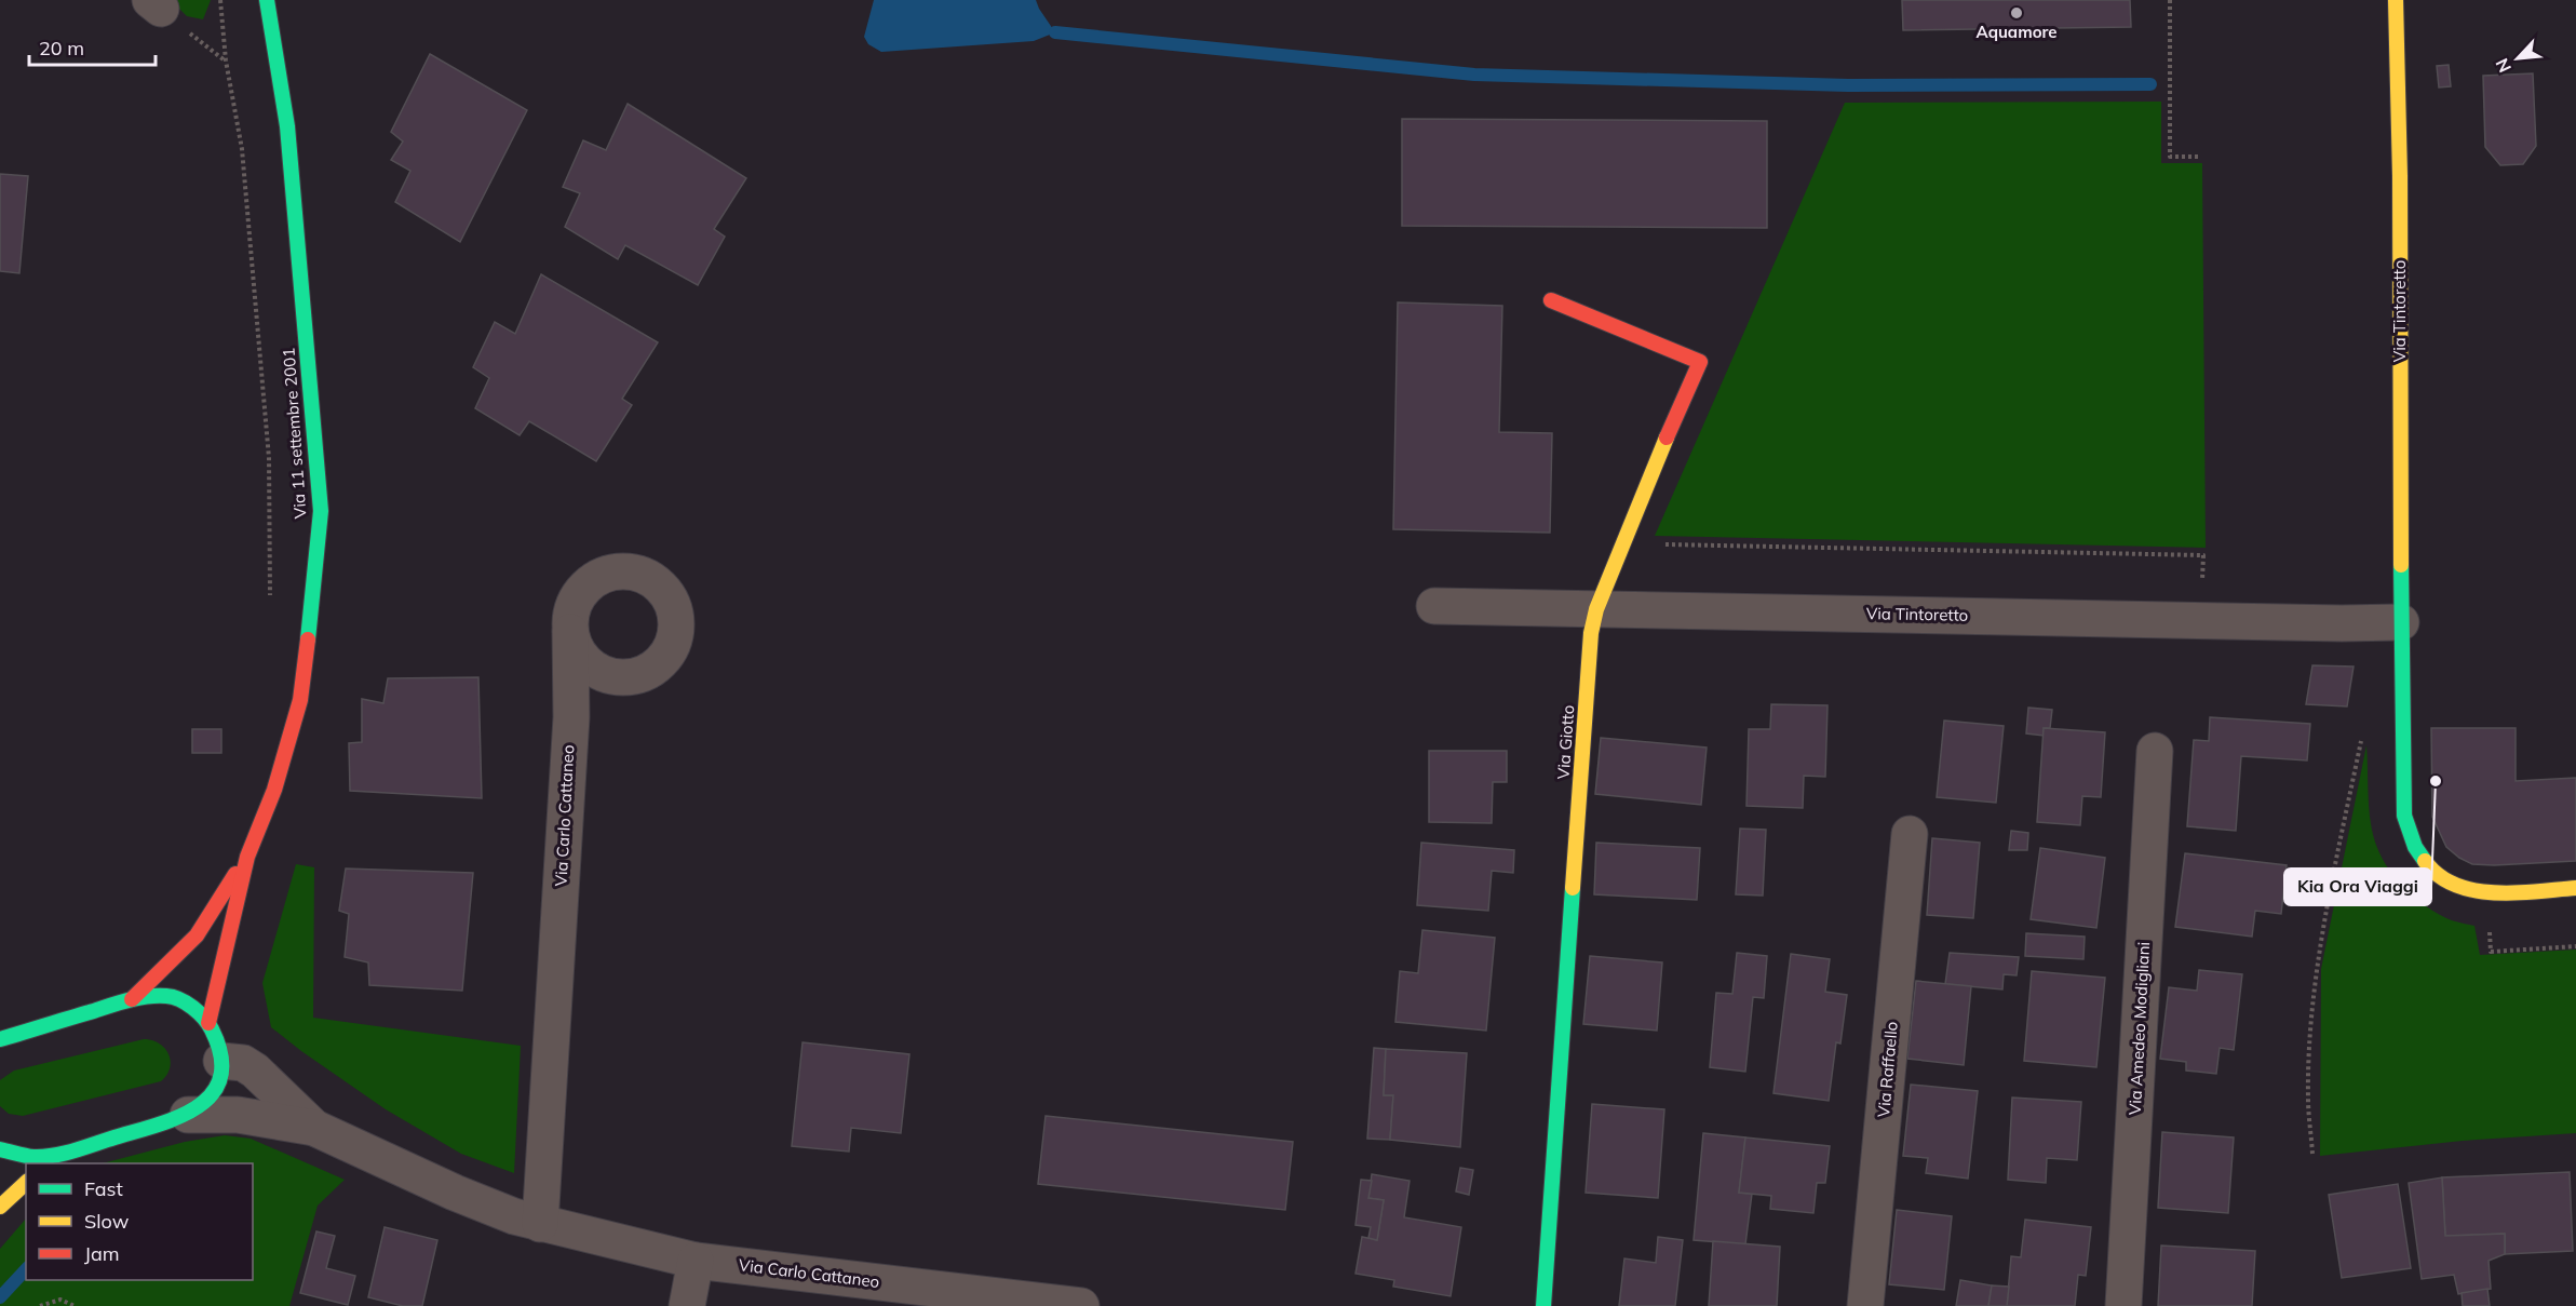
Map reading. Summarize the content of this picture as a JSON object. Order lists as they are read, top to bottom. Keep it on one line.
{"streets":{"street":["Via Tintoretto","Via 11 settembre 2001","Via Giotto","Via Carlo Cattaneo","Via Amedeo Modigliani","Via Raffaello"]},"crossings":[["Via Tintoretto","Via Giotto"],["Via 11 settembre 2001","Via Carlo Cattaneo"]],"places":["Aquamore","Kia Ora Viaggi"],"legend":["Fast","Slow","Jam"],"scale_bar":"20 m","north":"bottom left"}
